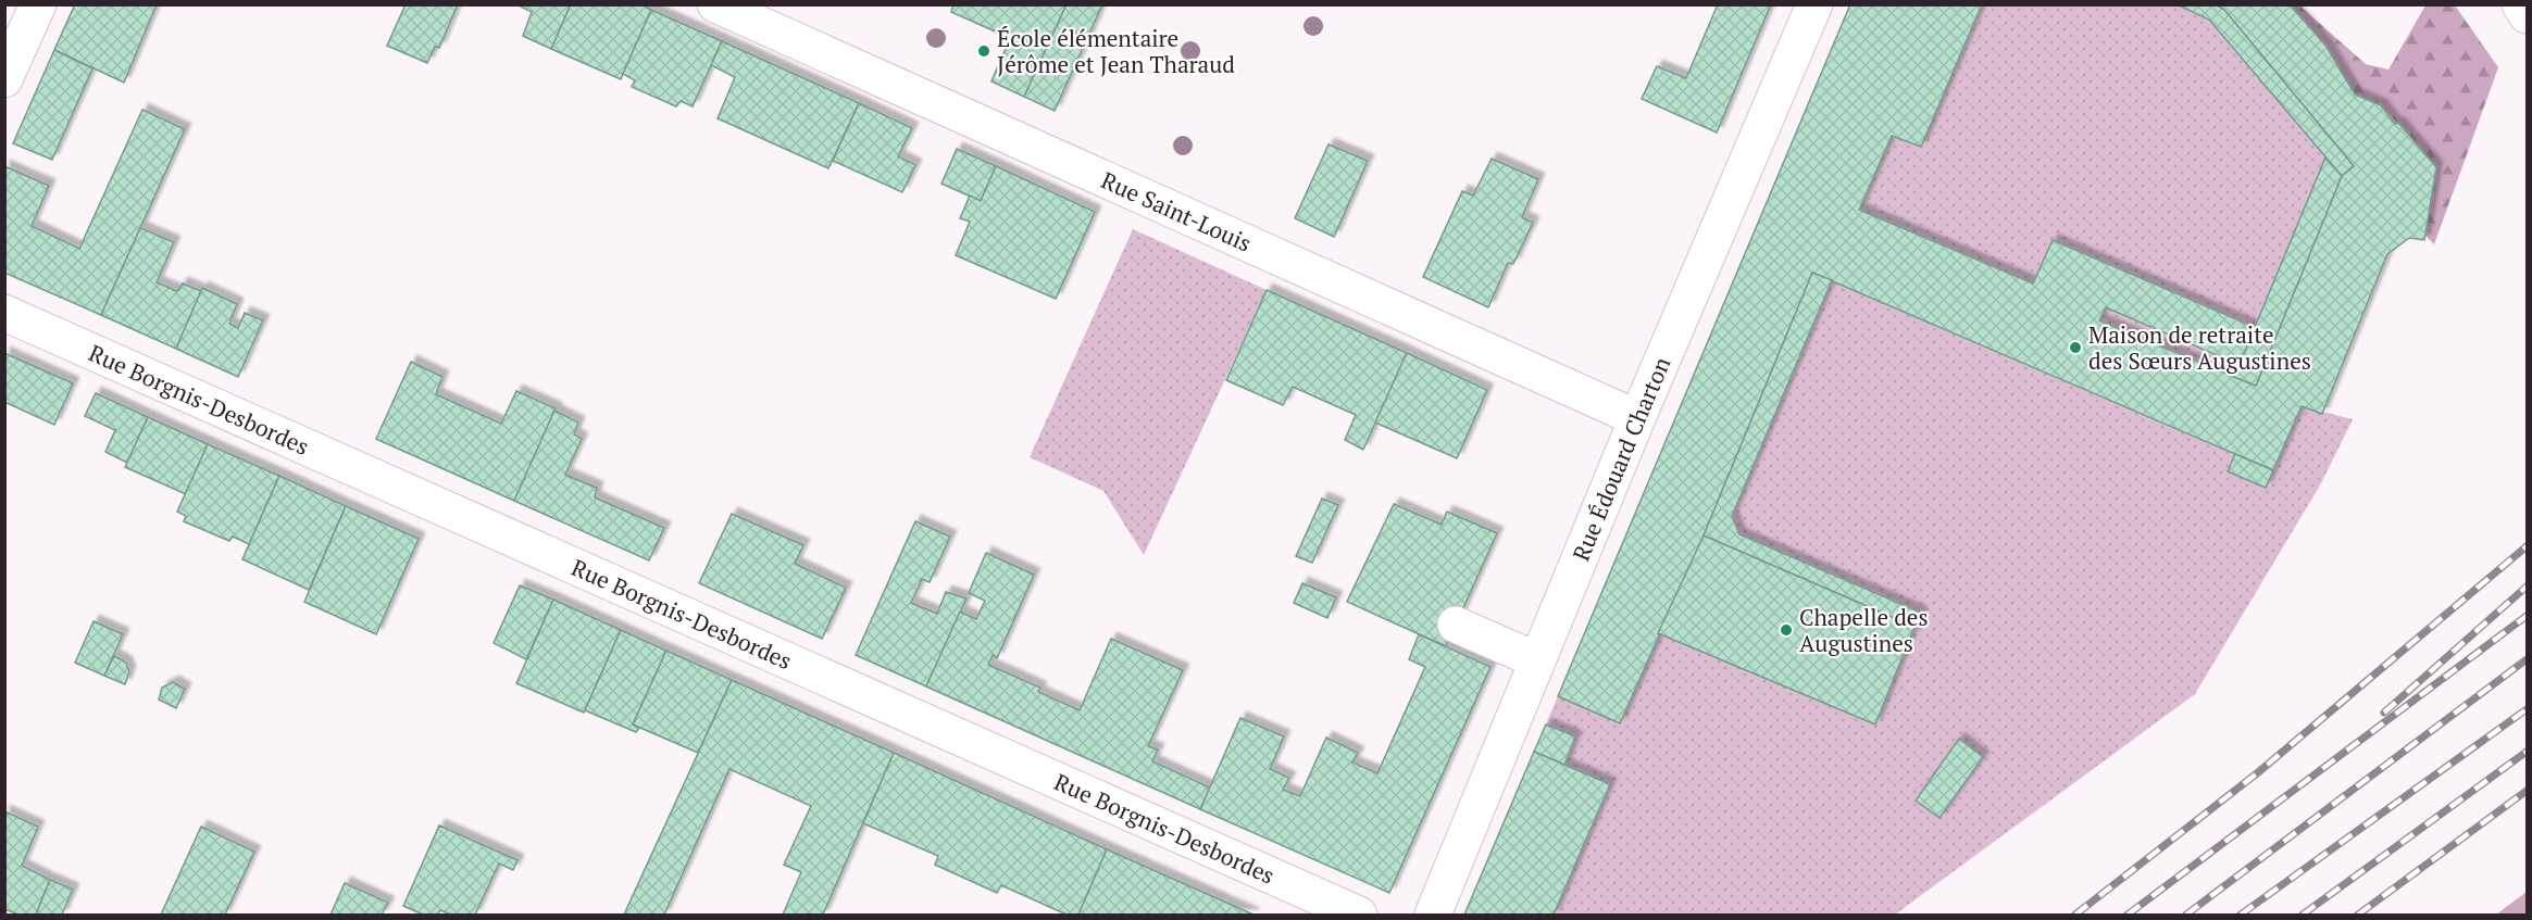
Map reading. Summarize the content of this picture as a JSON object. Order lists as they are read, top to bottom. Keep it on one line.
{"streets":{"street":["Rue Saint-Louis","Rue Borgnis-Desbordes","Rue Édouard Charton"]},"crossings":[["Rue Saint-Louis","Rue Édouard Charton"]],"places":["École élémentaire Jérôme et Jean Tharaud","Maison de retraite des Sœurs Augustines","Chapelle des Augustines"]}
